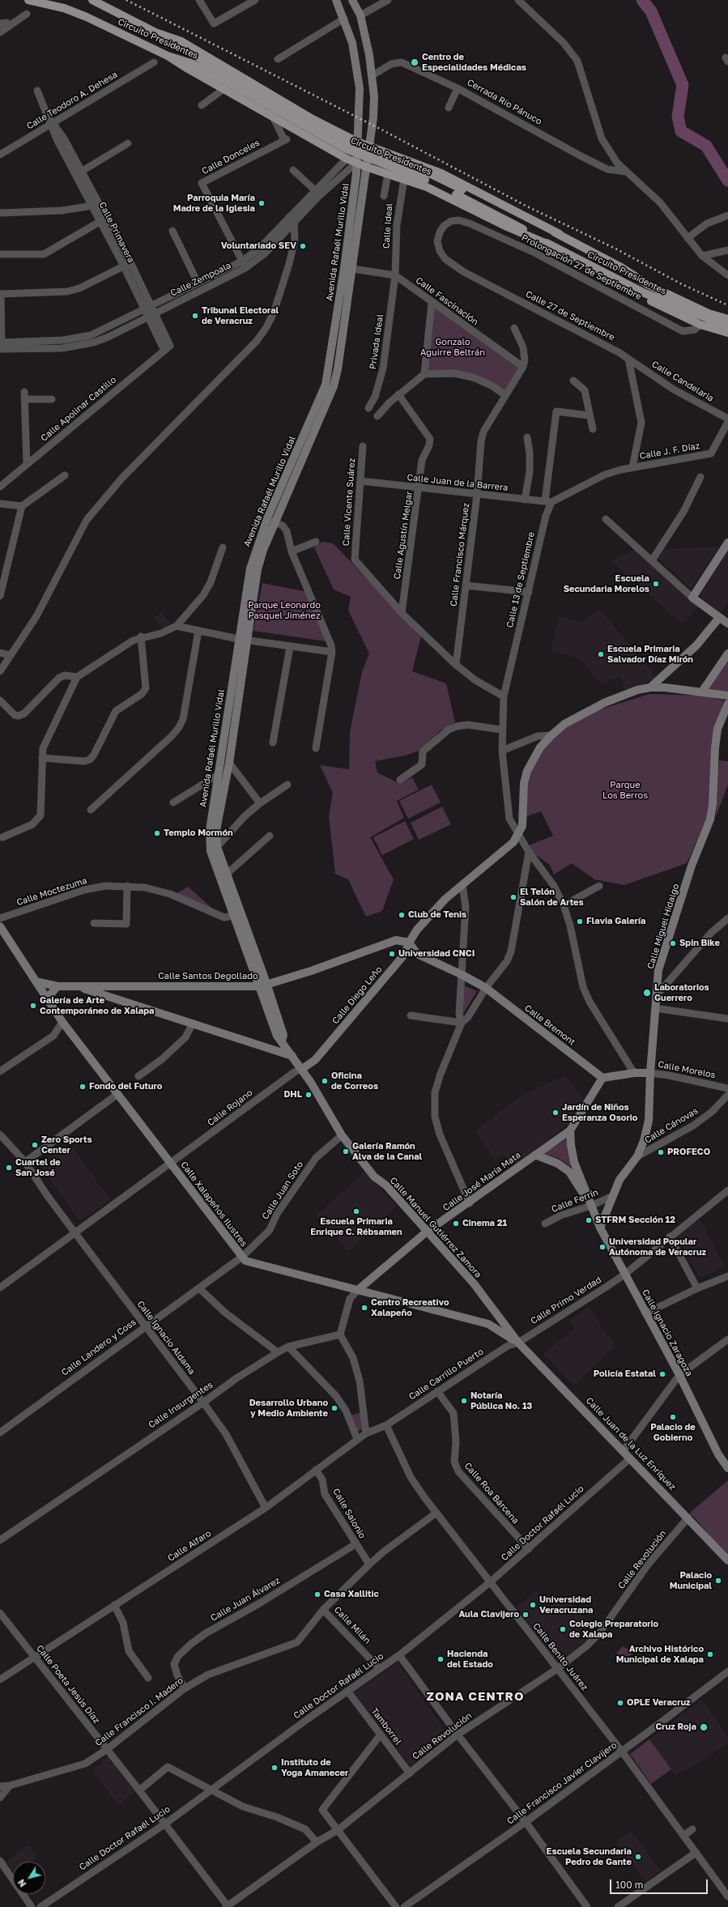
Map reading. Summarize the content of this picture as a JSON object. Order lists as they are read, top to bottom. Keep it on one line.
{"streets":{"main road":["Circuito Presidentes","Avenida Rafaél Murillo Vidal","Calle Zempoala","Calle Miguel Hidalgo","Calle Santos Degollado","Calle Diego Leño","Calle Bremont","Calle Morelos","Calle José María Mata","Calle Xalapeños Ilustres","Calle Manuel Gutiérrez Zamora","Calle Ignacio Zaragoza","Calle Juan de la Luz Enríquez"],"street":["Calle Teodoro A. Dehesa","Cerrada Río Pánuco","Calle Donceles","Calle Ideal","Calle Primavera","Prolongación 27 de Septiembre","Calle Fascinación","Calle 27 de Septiembre","Privada Ideal","Calle Candelaria","Calle Apolinar Castillo","Calle J. F. Díaz","Calle Juan de la Barrera","Calle Vicente Suárez","Calle Agustín Melgar","Calle Francisco Márquez","Calle 13 de Septiembre","Calle Moctezuma","Calle Rojano","Calle Cánovas","Calle Juan Soto","Calle Ferrín","Calle Primo Verdad","Calle Ignacio Aldama","Calle Landero y Coss","Calle Carrillo Puerto","Calle Insurgentes","Calle Roa Bárcena","Calle Salonio","Calle Doctor Rafaél Lucio","Calle Alfaro","Calle Revolución","Calle Juan Álvarez","Calle Milán","Calle Benito Juárez","Calle Poeta Jesús Díaz","Calle Francisco I. Madero","Tamborrel","Calle Francisco Javier Clavijero"]},"crossings":[["Calle Teodoro A. Dehesa","Calle Primavera"],["Cerrada Río Pánuco","Avenida Rafaél Murillo Vidal"],["Calle Donceles","Calle Zempoala"],["Calle Ideal","Calle Fascinación"],["Calle Ideal","Privada Ideal"],["Calle Primavera","Calle Zempoala"],["Calle Primavera","Calle Apolinar Castillo"],["Avenida Rafaél Murillo Vidal","Calle Zempoala"],["Avenida Rafaél Murillo Vidal","Calle Fascinación"],["Avenida Rafaél Murillo Vidal","Calle Moctezuma"],["Avenida Rafaél Murillo Vidal","Calle Santos Degollado"],["Avenida Rafaél Murillo Vidal","Calle Manuel Gutiérrez Zamora"],["Prolongación 27 de Septiembre","Calle 27 de Septiembre"],["Calle Fascinación","Privada Ideal"],["Calle Fascinación","Calle Francisco Márquez"],["Calle 27 de Septiembre","Calle Candelaria"],["Calle Juan de la Barrera","Calle Vicente Suárez"],["Calle Juan de la Barrera","Calle Agustín Melgar"],["Calle Juan de la Barrera","Calle Francisco Márquez"],["Calle Juan de la Barrera","Calle 13 de Septiembre"],["Calle Vicente Suárez","Calle Agustín Melgar"],["Calle 13 de Septiembre","Calle Diego Leño"],["Calle 13 de Septiembre","Calle Morelos"],["Calle Miguel Hidalgo","Calle Morelos"],["Calle Miguel Hidalgo","Calle Cánovas"],["Calle Miguel Hidalgo","Calle Ferrín"],["Calle Miguel Hidalgo","Calle Ignacio Zaragoza"],["Calle Santos Degollado","Calle Diego Leño"],["Calle Santos Degollado","Calle Bremont"],["Calle Santos Degollado","Calle Xalapeños Ilustres"],["Calle Diego Leño","Calle Bremont"],["Calle Diego Leño","Calle Rojano"],["Calle Diego Leño","Calle Manuel Gutiérrez Zamora"],["Calle Bremont","Calle Morelos"],["Calle Bremont","Calle José María Mata"],["Calle Morelos","Calle José María Mata"],["Calle Rojano","Calle Xalapeños Ilustres"],["Calle Rojano","Calle Manuel Gutiérrez Zamora"],["Calle Rojano","Calle Ignacio Aldama"],["Calle José María Mata","Calle Xalapeños Ilustres"],["Calle José María Mata","Calle Manuel Gutiérrez Zamora"],["Calle José María Mata","Calle Ignacio Zaragoza"],["Calle Juan Soto","Calle Xalapeños Ilustres"],["Calle Juan Soto","Calle Manuel Gutiérrez Zamora"],["Calle Juan Soto","Calle Landero y Coss"],["Calle Ferrín","Calle Ignacio Zaragoza"],["Calle Xalapeños Ilustres","Calle Manuel Gutiérrez Zamora"],["Calle Xalapeños Ilustres","Calle Primo Verdad"],["Calle Xalapeños Ilustres","Calle Landero y Coss"],["Calle Xalapeños Ilustres","Calle Carrillo Puerto"],["Calle Xalapeños Ilustres","Calle Juan de la Luz Enríquez"],["Calle Manuel Gutiérrez Zamora","Calle Primo Verdad"],["Calle Manuel Gutiérrez Zamora","Calle Carrillo Puerto"],["Calle Manuel Gutiérrez Zamora","Calle Juan de la Luz Enríquez"],["Calle Primo Verdad","Calle Ignacio Zaragoza"],["Calle Primo Verdad","Calle Carrillo Puerto"],["Calle Primo Verdad","Calle Juan de la Luz Enríquez"],["Calle Ignacio Aldama","Calle Landero y Coss"],["Calle Ignacio Aldama","Calle Insurgentes"],["Calle Ignacio Aldama","Calle Alfaro"],["Calle Carrillo Puerto","Calle Juan de la Luz Enríquez"],["Calle Carrillo Puerto","Calle Roa Bárcena"],["Calle Carrillo Puerto","Calle Alfaro"],["Calle Carrillo Puerto","Calle Benito Juárez"],["Calle Juan de la Luz Enríquez","Calle Doctor Rafaél Lucio"],["Calle Juan de la Luz Enríquez","Calle Revolución"],["Calle Roa Bárcena","Calle Doctor Rafaél Lucio"],["Calle Salonio","Calle Alfaro"],["Calle Salonio","Calle Juan Álvarez"],["Calle Salonio","Calle Francisco I. Madero"],["Calle Doctor Rafaél Lucio","Calle Milán"],["Calle Doctor Rafaél Lucio","Calle Benito Juárez"],["Calle Doctor Rafaél Lucio","Calle Poeta Jesús Díaz"],["Calle Doctor Rafaél Lucio","Tamborrel"],["Calle Alfaro","Calle Benito Juárez"],["Calle Alfaro","Calle Poeta Jesús Díaz"],["Calle Revolución","Calle Benito Juárez"],["Calle Revolución","Calle Poeta Jesús Díaz"],["Calle Revolución","Tamborrel"],["Calle Juan Álvarez","Calle Francisco I. Madero"],["Calle Milán","Calle Francisco I. Madero"],["Calle Benito Juárez","Calle Francisco I. Madero"],["Calle Benito Juárez","Calle Francisco Javier Clavijero"],["Calle Poeta Jesús Díaz","Calle Francisco I. Madero"]],"districts":["ZONA CENTRO"],"parks":["Gonzalo Aguirre Beltrán","Parque Leonardo Pasquel Jiménez","Parque Los Berros"],"places":["Centro de Especialidades Médicas","Parroquia María Madre de la Iglesia","Voluntariado SEV","Tribunal Electoral de Veracruz","Escuela Secundaria Morelos","Escuela Primaria Salvador Díaz Mirón","Templo Mormón","El Telón Salón de Artes","Club de Tenis","Flavia Galería","Spin Bike","Universidad CNCI","Laboratorios Guerrero","Galería de Arte Contemporáneo de Xalapa","Oficina de Correos","Fondo del Futuro","DHL","Jardín de Niños Esperanza Osorio","Zero Sports Center","Galería Ramón Alva de la Canal","PROFECO","Cuartel de San José","Escuela Primaria Enrique C. Rébsamen","STFRM Sección 12","Cinema 21","Universidad Popular Autónoma de Veracruz","Centro Recreativo Xalapeño","Policía Estatal","Notaría Pública No. 13","Desarrollo Urbano y Medio Ambiente","Palacio de Gobierno","Palacio Municipal","Casa Xallitic","Universidad Veracruzana","Aula Clavijero","Colegio Preparatorio de Xalapa","Archivo Histórico Municipal de Xalapa","Hacienda del Estado","OPLE Veracruz","Cruz Roja","Instituto de Yoga Amanecer","Escuela Secundaria Pedro de Gante"],"scale_bar":"100 m","north":"bottom left"}
